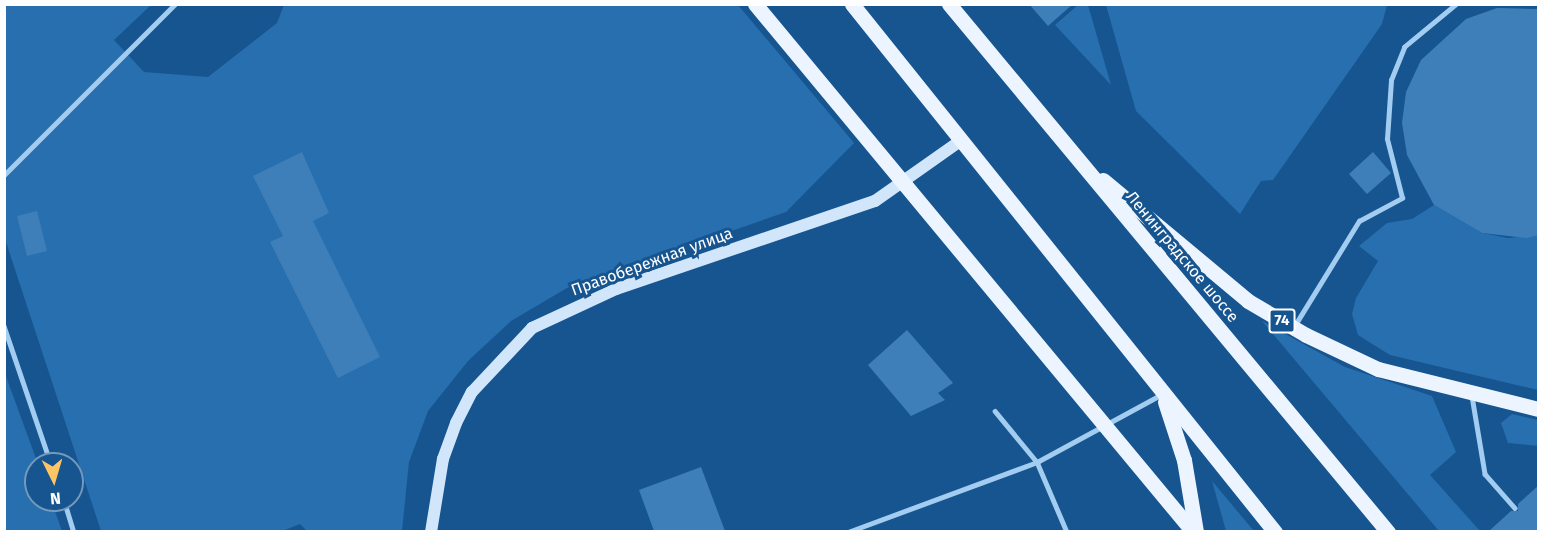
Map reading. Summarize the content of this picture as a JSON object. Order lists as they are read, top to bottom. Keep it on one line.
{"streets":{"main road":["Ленинградское шоссе","74"],"street":["Правобережная улица"]},"crossings":[["Ленинградское шоссе","74"]],"north":"bottom"}
